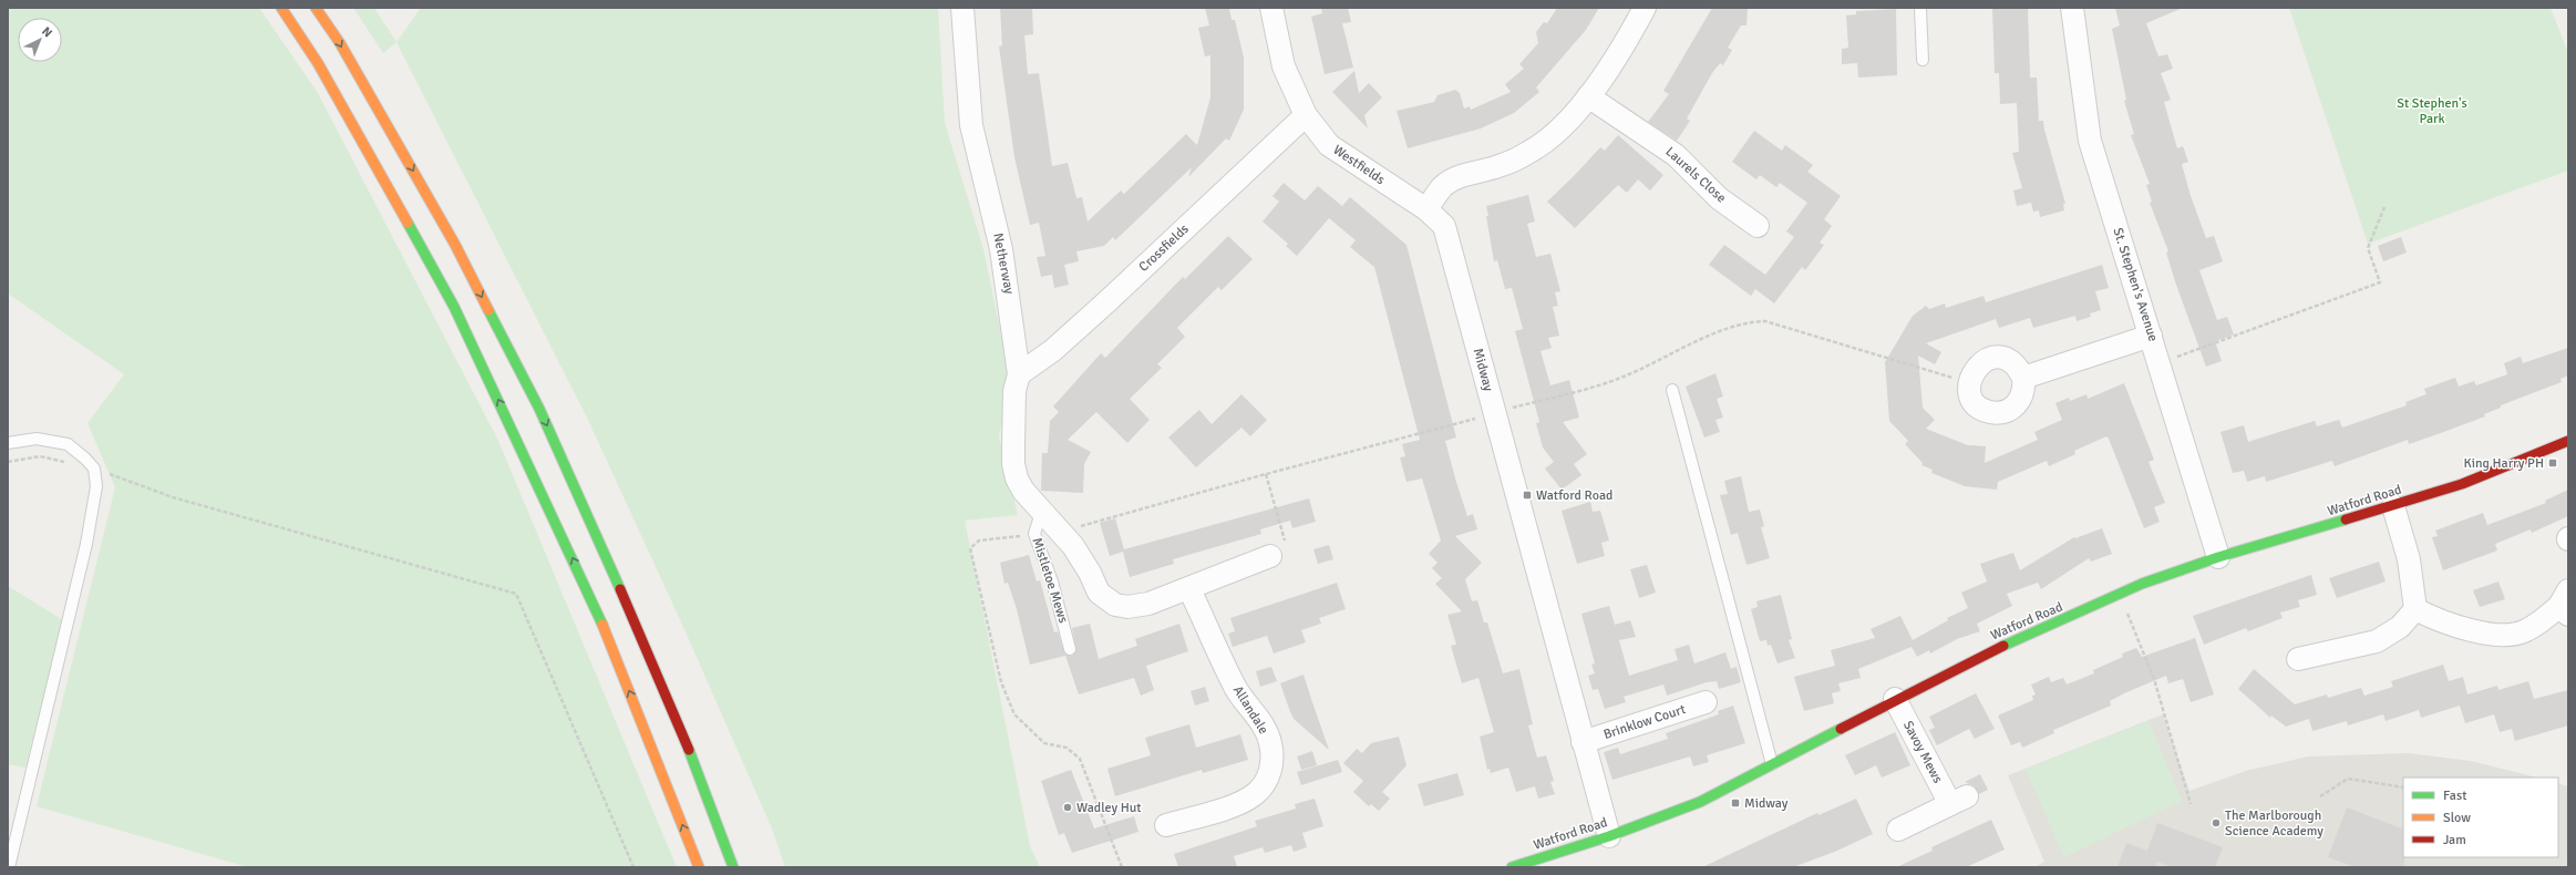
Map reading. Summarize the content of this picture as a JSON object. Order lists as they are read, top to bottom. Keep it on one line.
{"streets":{"main road":["Watford Road"],"street":["Westfields","Laurels Close","Crossfields","Netherway","St. Stephen's Avenue","Midway","Allandale","Brinklow Court","Savoy Mews"],"lane":["Mistletoe Mews"]},"crossings":[["Westfields","Crossfields"],["Westfields","Midway"],["Crossfields","Netherway"],["Netherway","Mistletoe Mews"],["St. Stephen's Avenue","Watford Road"],["Midway","Watford Road"],["Midway","Brinklow Court"],["Watford Road","Savoy Mews"]],"parks":["St Stephen's Park"],"places":{"transit":["King Harry PH","Watford Road","Midway"],"other":["Wadley Hut","The Marlborough Science Academy"]},"legend":["Fast","Slow","Jam"],"north":"top right"}
